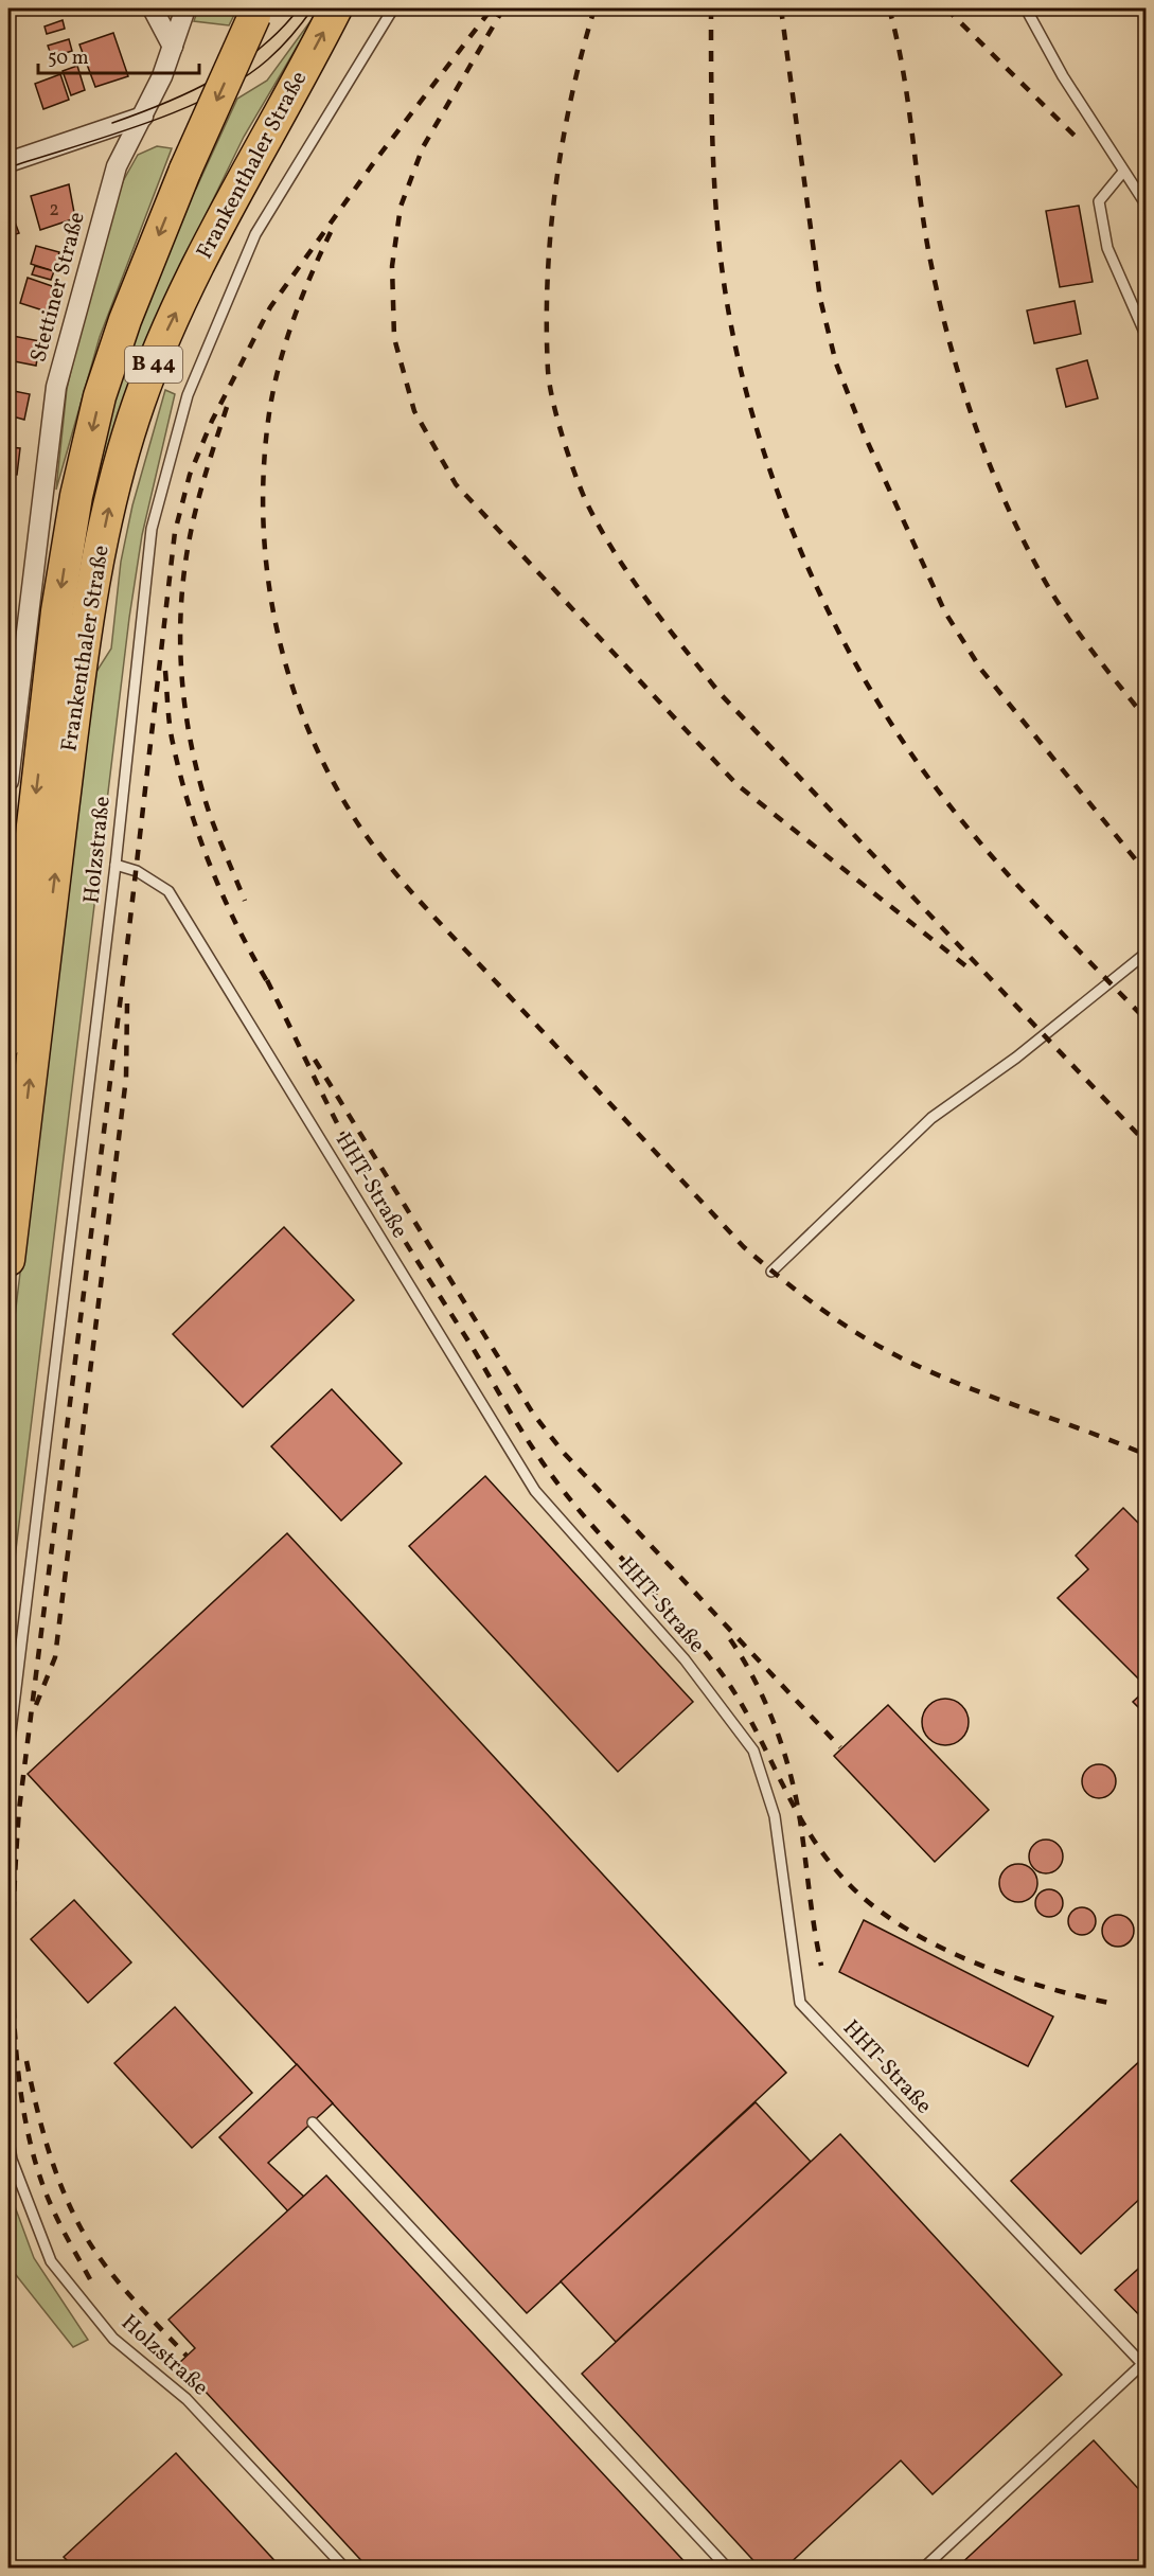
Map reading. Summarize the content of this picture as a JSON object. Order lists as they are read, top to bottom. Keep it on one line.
{"streets":{"main road":["Frankenthaler Straße","B 44"],"street":["Stettiner Straße"],"lane":["Holzstraße","HHT-Straße"]},"crossings":[["Holzstraße","HHT-Straße"]],"house_numbers":["2"],"scale_bar":"50 m"}
